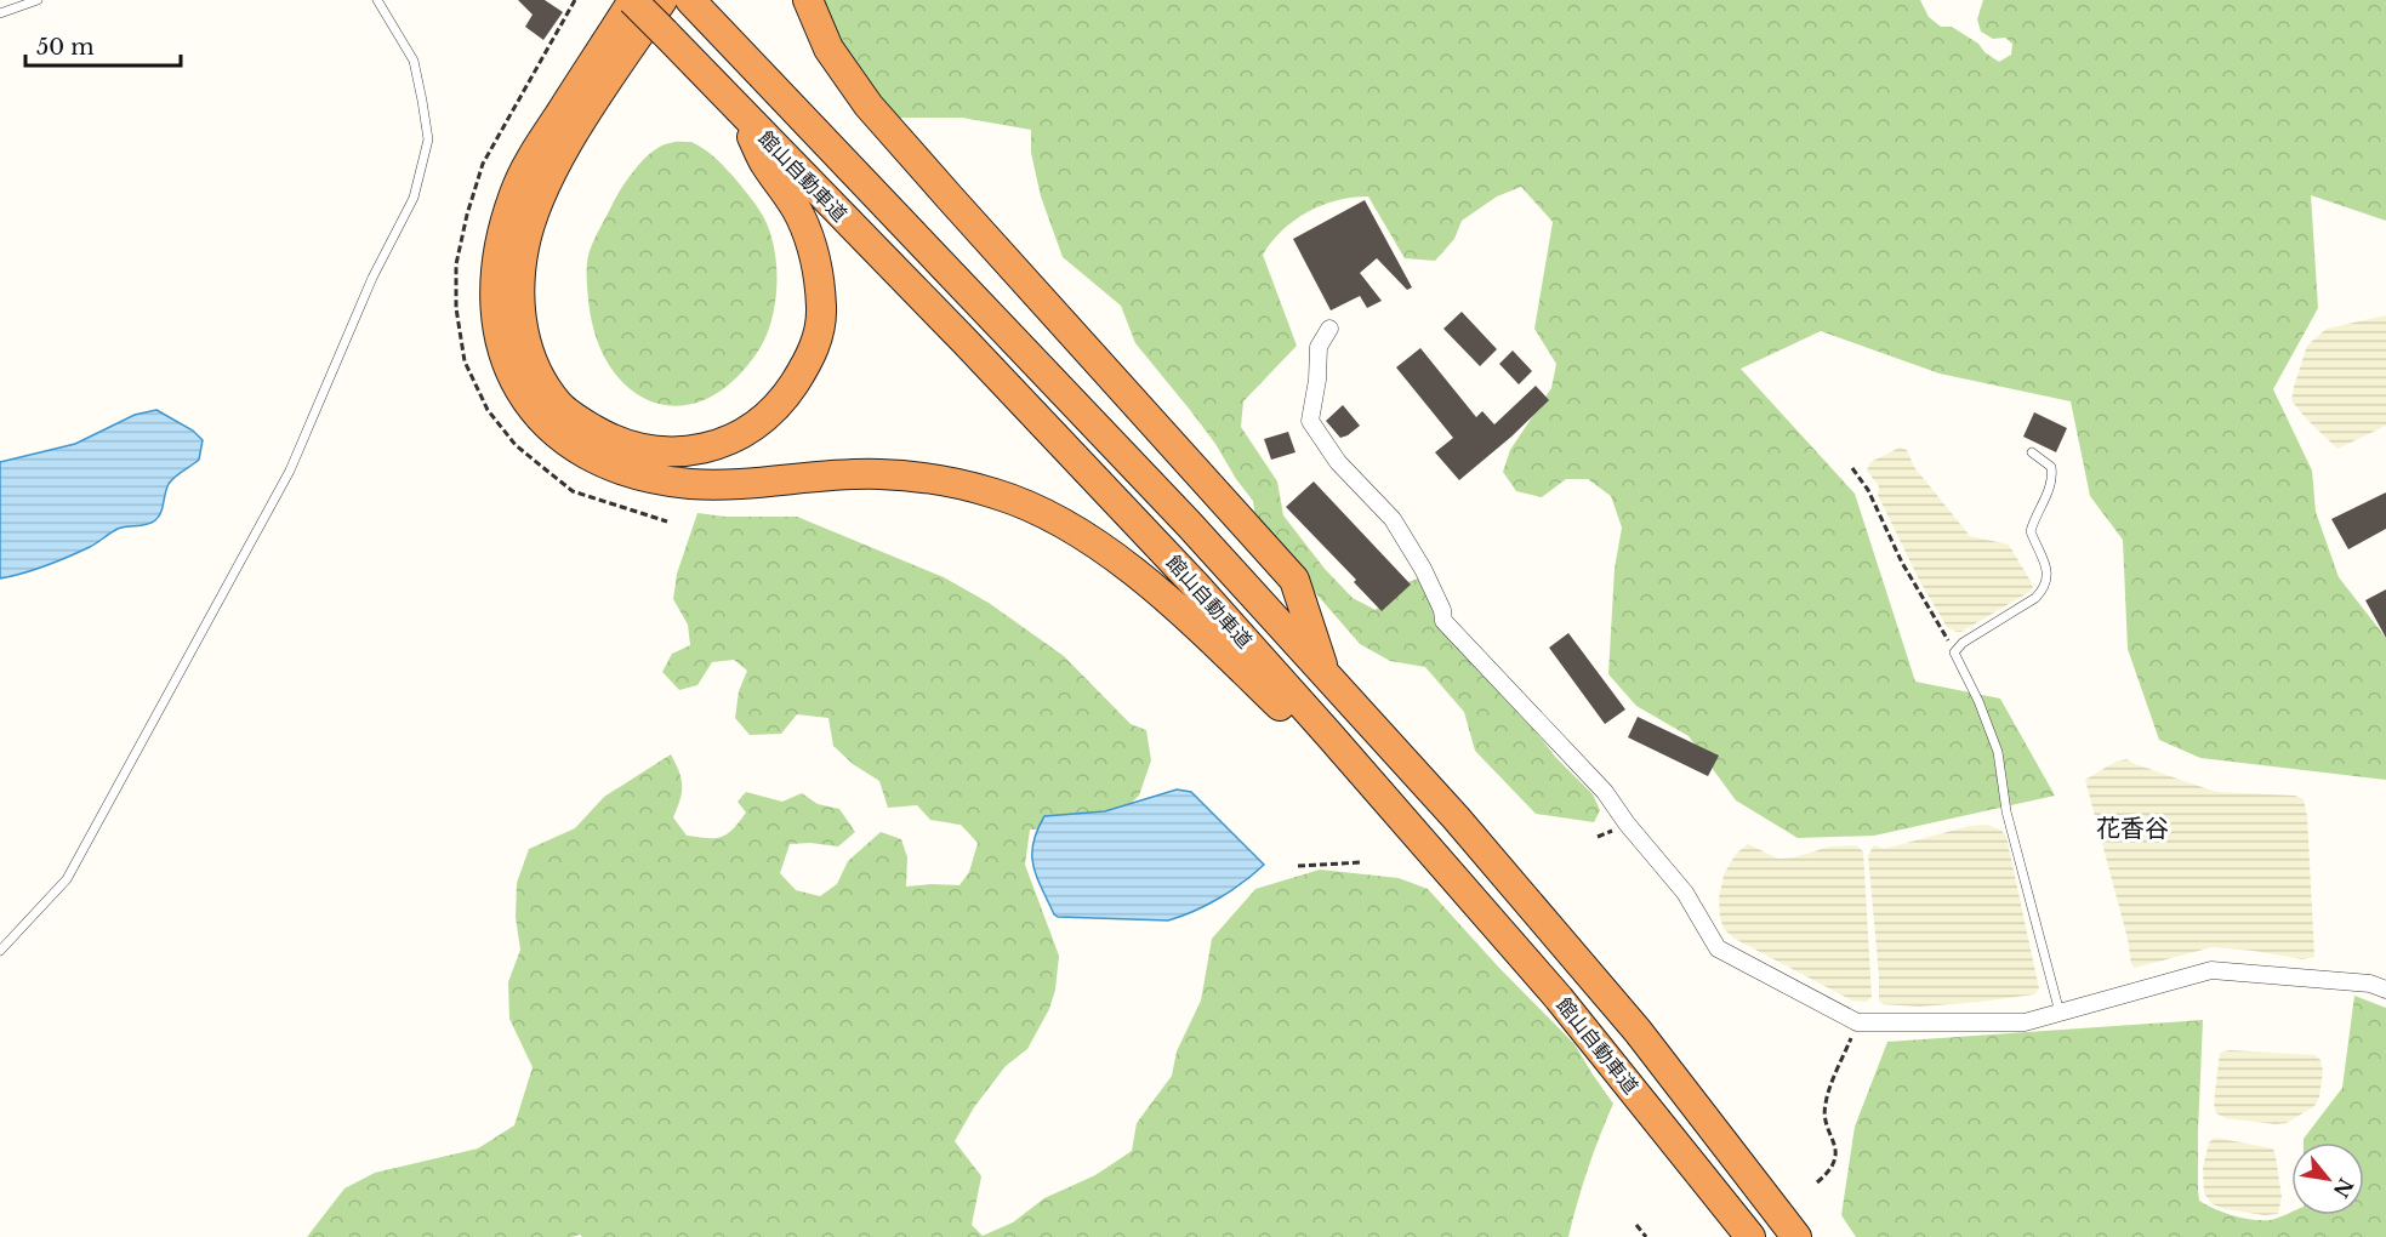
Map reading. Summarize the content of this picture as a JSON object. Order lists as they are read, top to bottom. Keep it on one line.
{"streets":{"highway":["館山自動車道"]},"districts":["花香谷"],"scale_bar":"50 m","north":"bottom right"}
